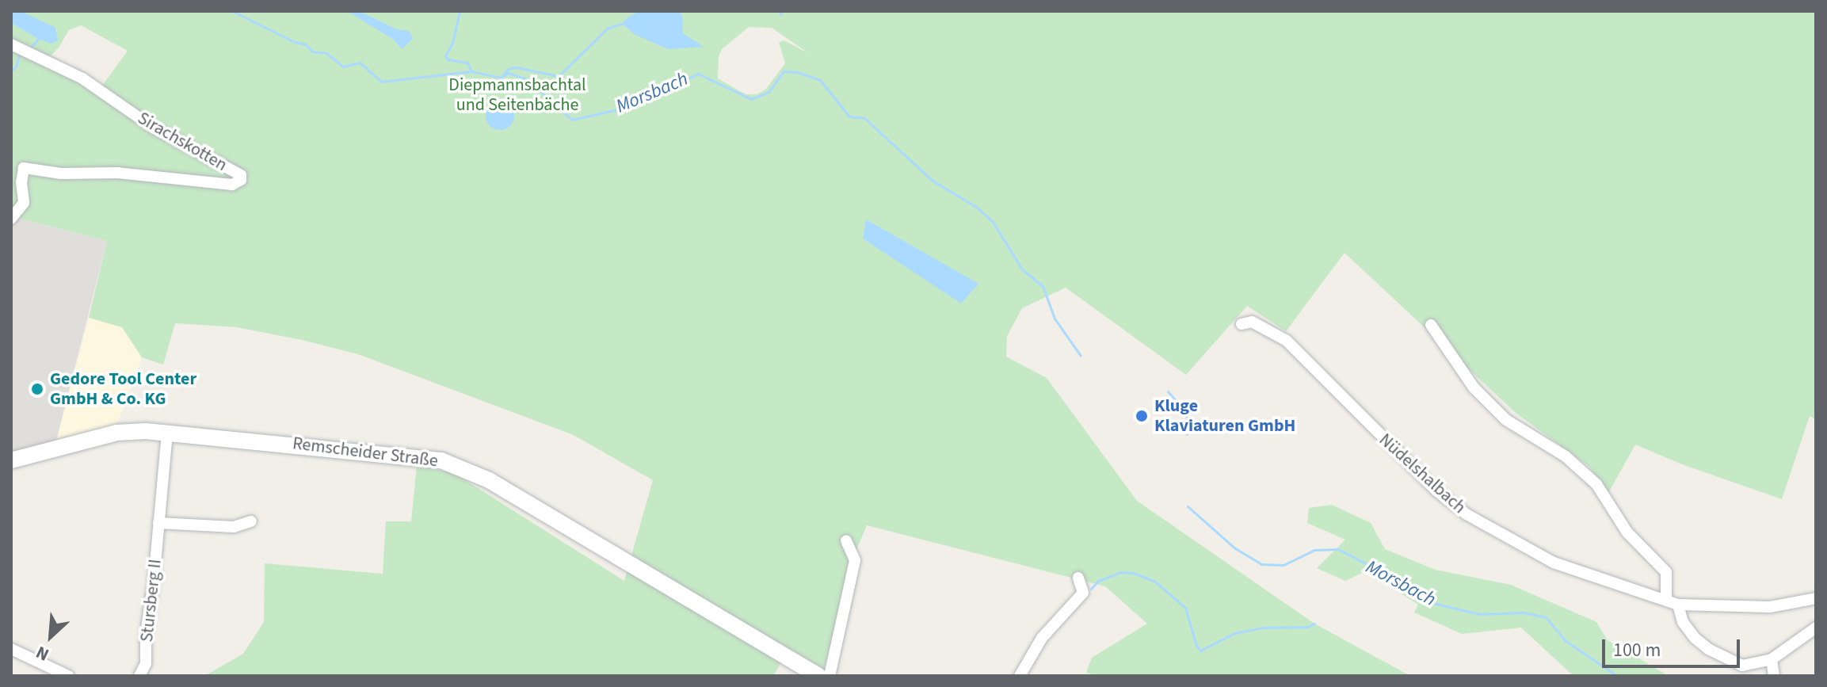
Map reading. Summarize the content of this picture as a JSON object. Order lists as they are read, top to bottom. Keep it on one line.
{"streets":{"main road":["Remscheider Straße"],"street":["Sirachskotten","Nüdelshalbach","Stursberg II"]},"crossings":[["Remscheider Straße","Stursberg II"]],"water":["Morsbach"],"parks":["Diepmannsbachtal und Seitenbäche"],"places":["Gedore Tool Center GmbH & Co. KG","Kluge Klaviaturen GmbH"],"scale_bar":"100 m","north":"bottom left"}
